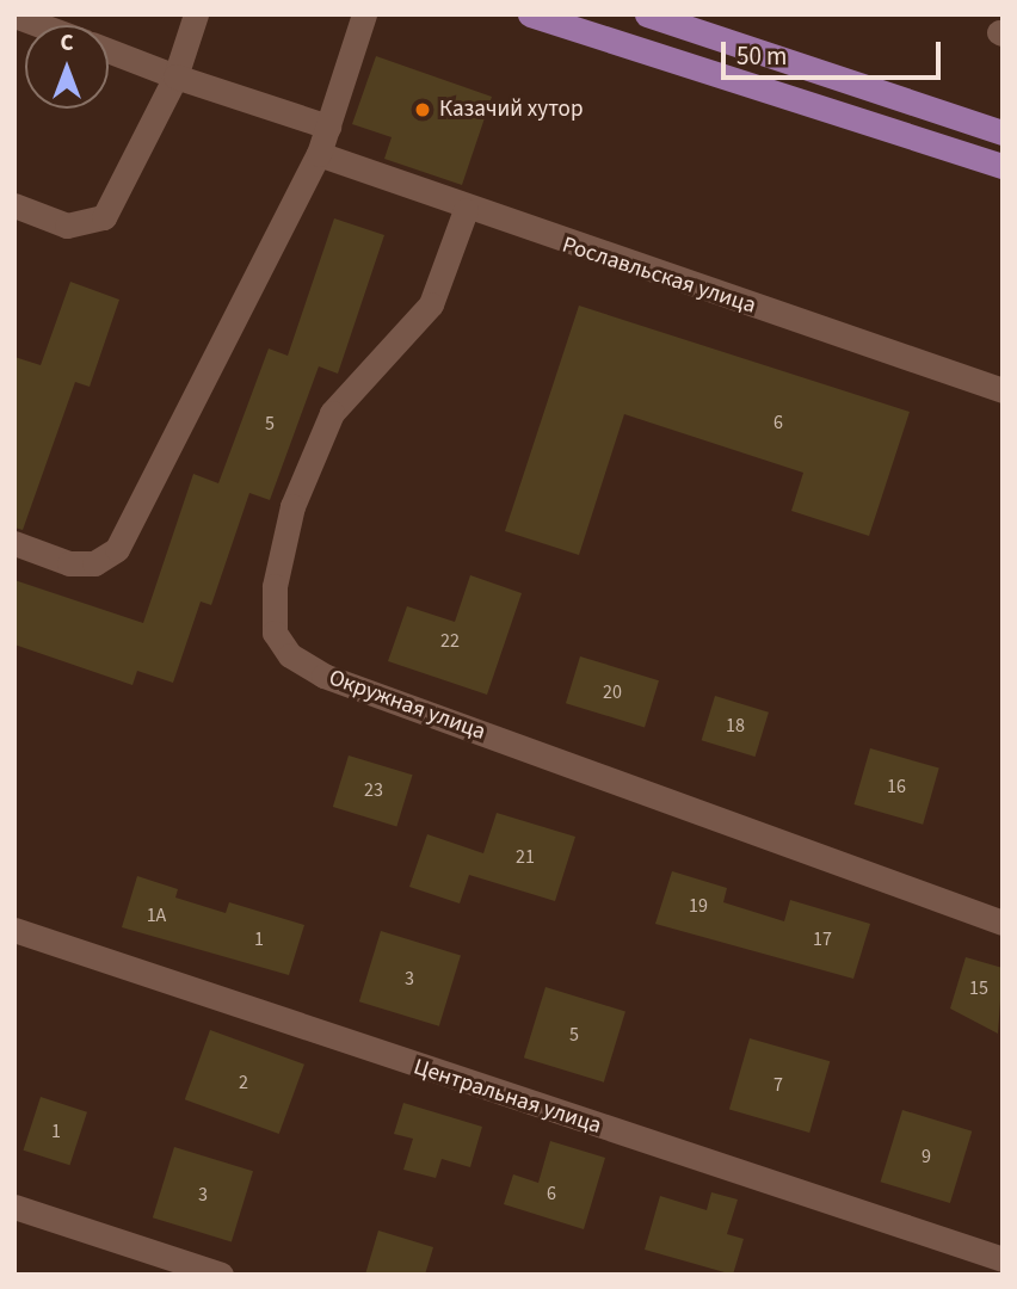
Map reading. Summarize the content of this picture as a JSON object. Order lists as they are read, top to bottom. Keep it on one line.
{"streets":{"street":["Рославльская улица","Окружная улица","Центральная улица"]},"crossings":[["Рославльская улица","Окружная улица"]],"places":["Казачий хутор"],"house_numbers":["6","5","22","20","18","16","23","21","19","1А","1","17","3","15","5","2","7","1","9","6","3"],"scale_bar":"50 m","north":"top"}
